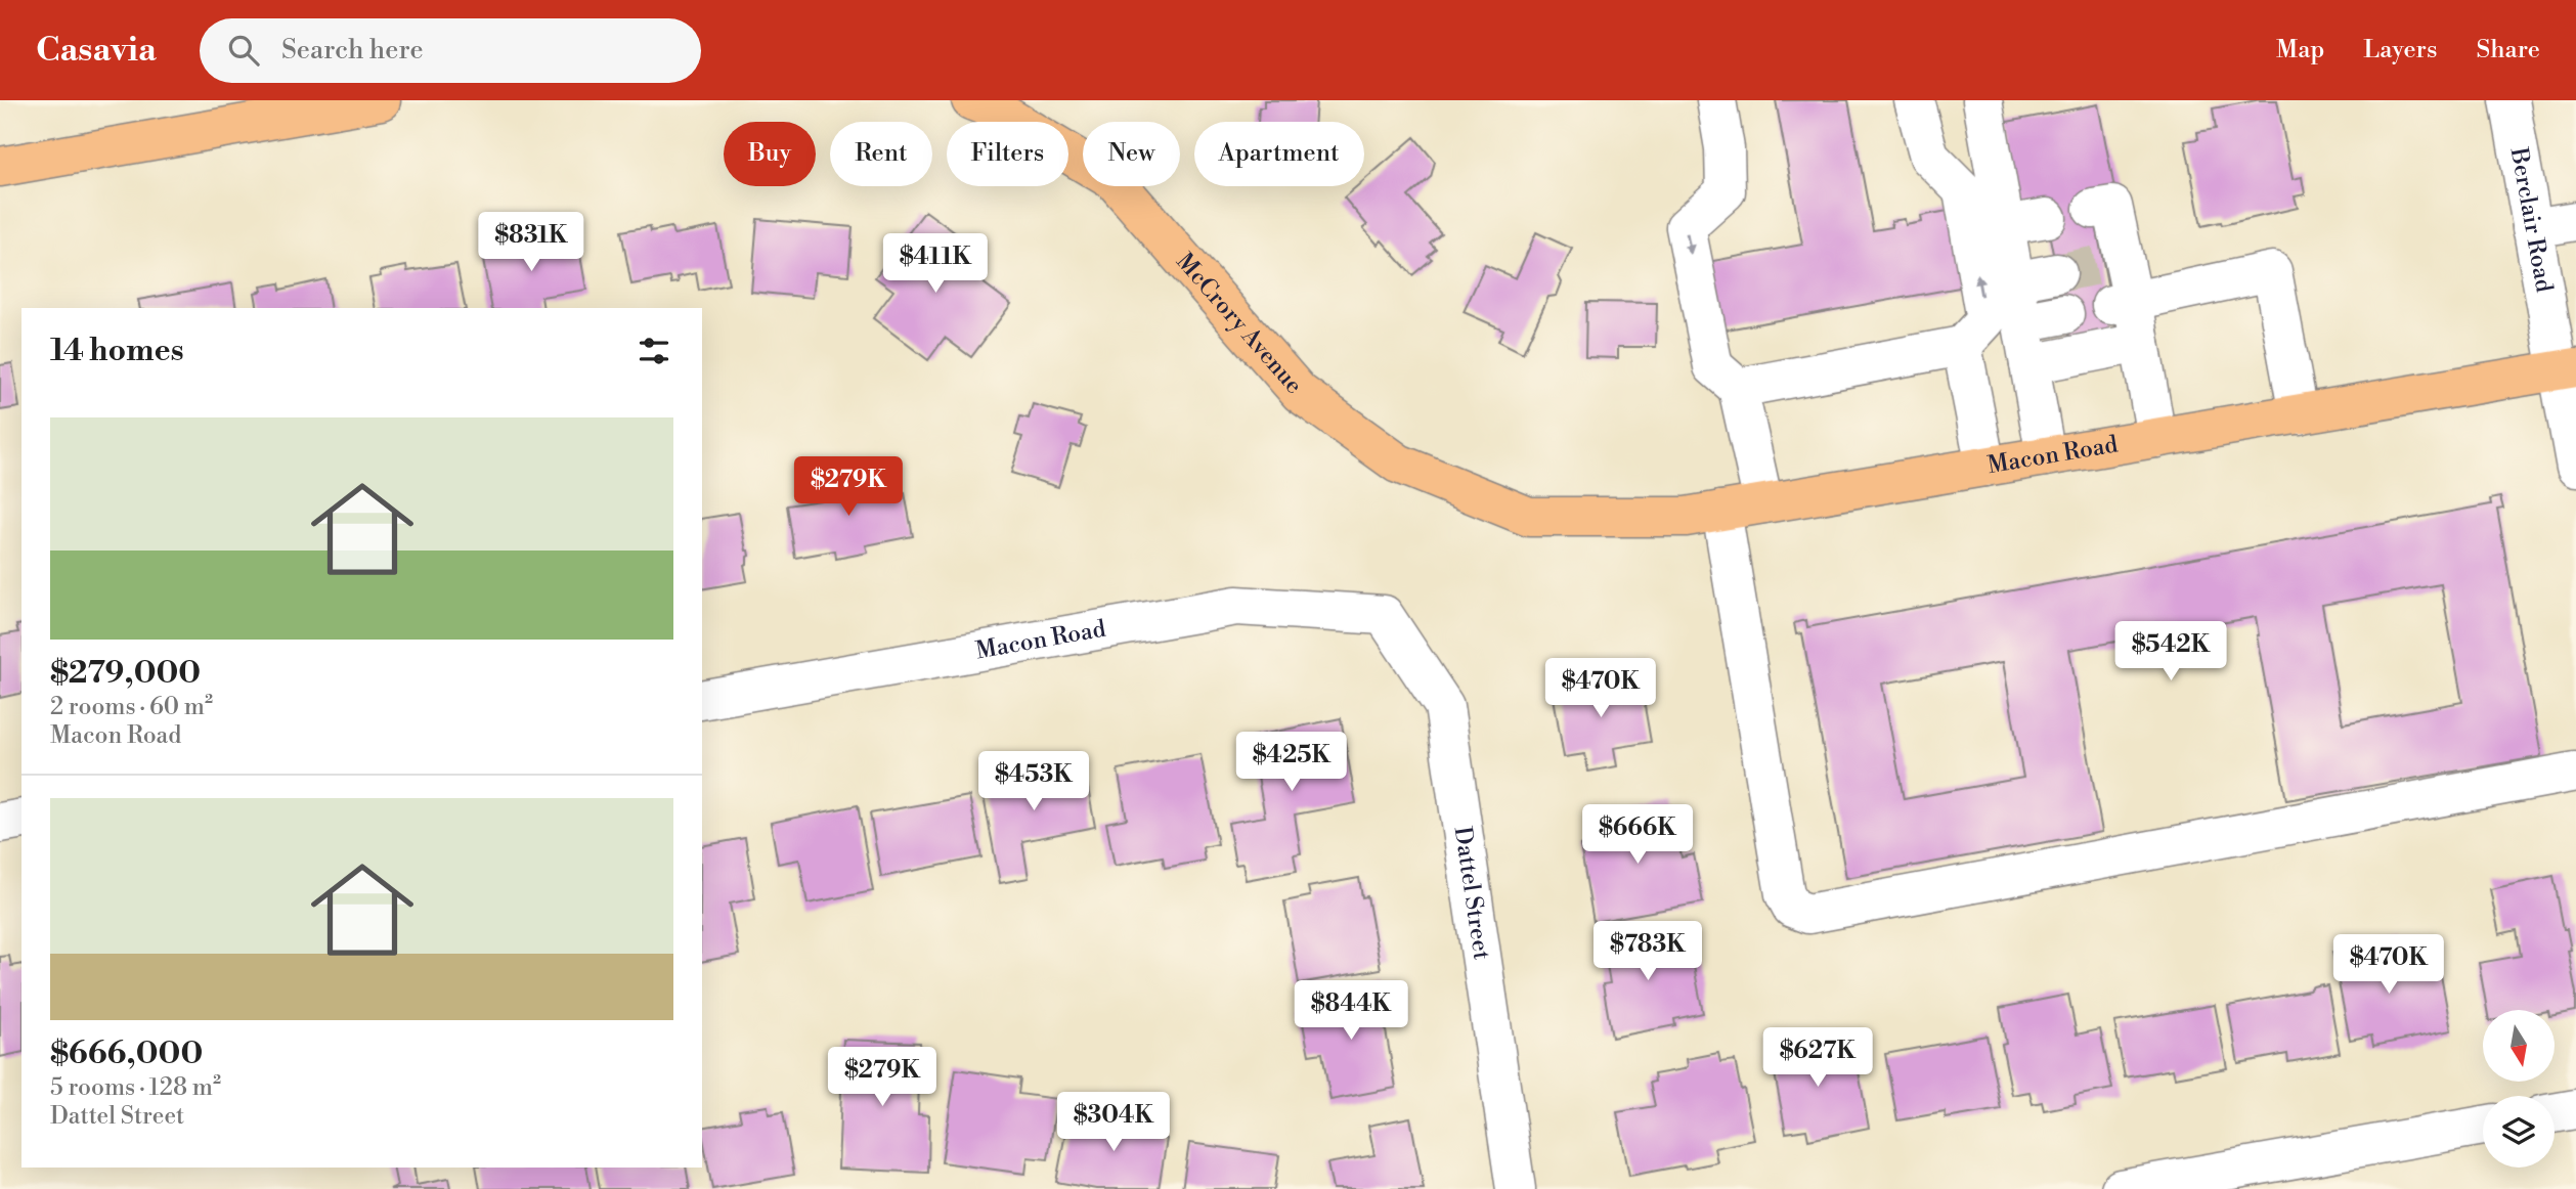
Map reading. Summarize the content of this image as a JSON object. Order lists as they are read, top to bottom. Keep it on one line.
{"streets":{"main road":["McCrory Avenue","Macon Road"],"street":["Berclair Road","Dattel Street"]},"crossings":[["Berclair Road","Macon Road"],["McCrory Avenue","Macon Road"],["Macon Road","Dattel Street"]],"north":"bottom","page":{"header":"Casavia","search":"Search here","nav":["Map","Layers","Share"],"chip":["Buy","Rent","Filters","New","Apartment"],"price":["$831K","$411K","$279K","$542K","$470K","$425K","$453K","$666K","$783K","$470K","$844K","$627K","$279K","$304K"],"heading":"14 homes","list":[{"name":"$279,000","note":"2 rooms · 60 m² · Macon Road"},{"name":"$666,000","note":"5 rooms · 128 m² · Dattel Street"}]}}
